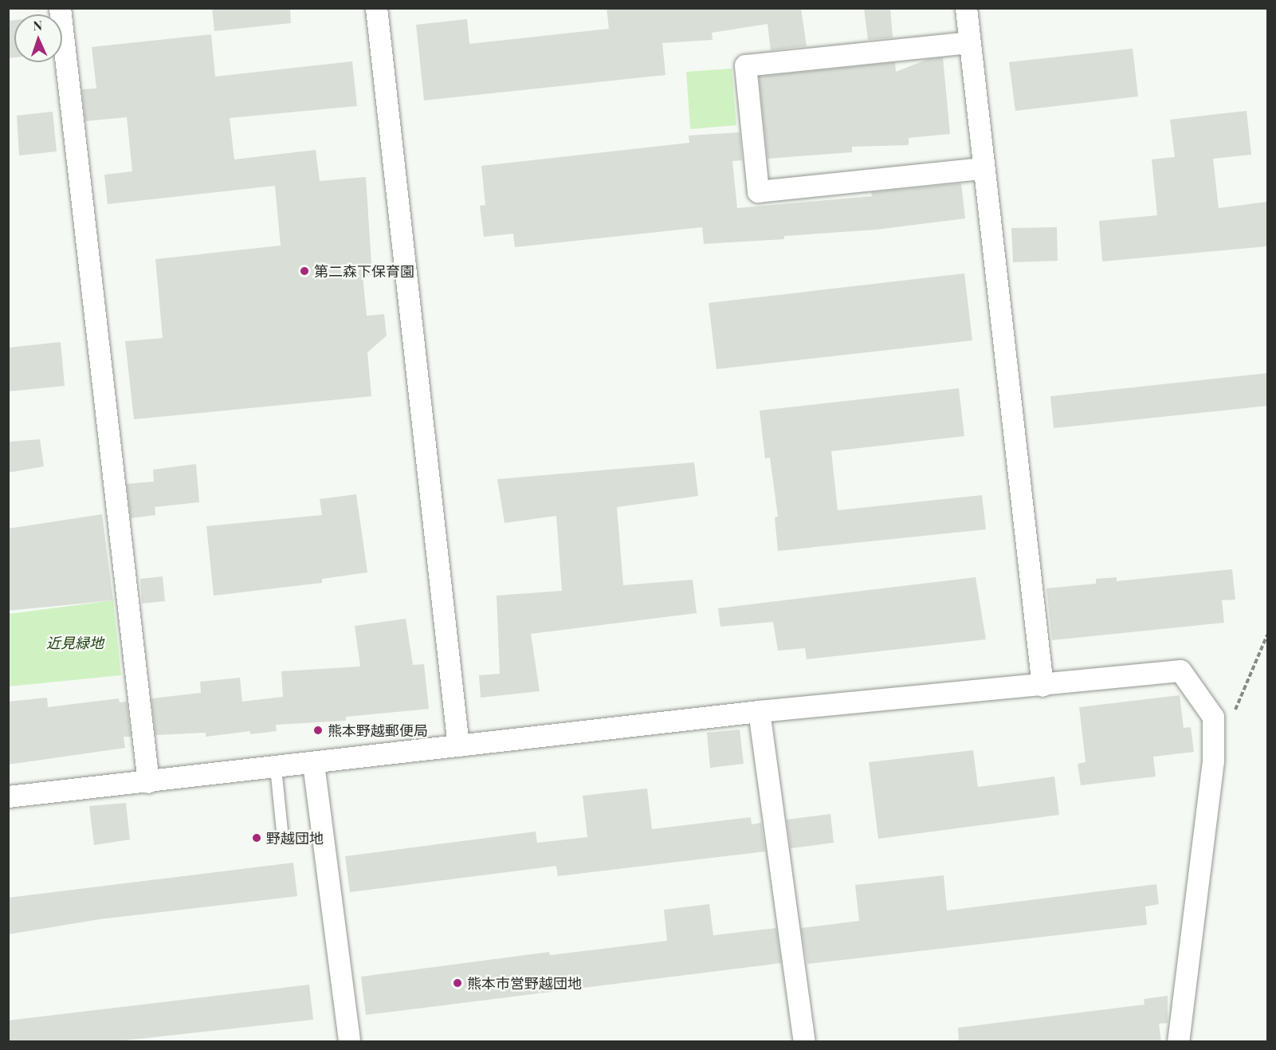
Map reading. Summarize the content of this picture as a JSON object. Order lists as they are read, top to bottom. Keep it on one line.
{"parks":["近見緑地"],"places":["第二森下保育園","熊本野越郵便局","野越団地","熊本市営野越団地"],"north":"top"}
